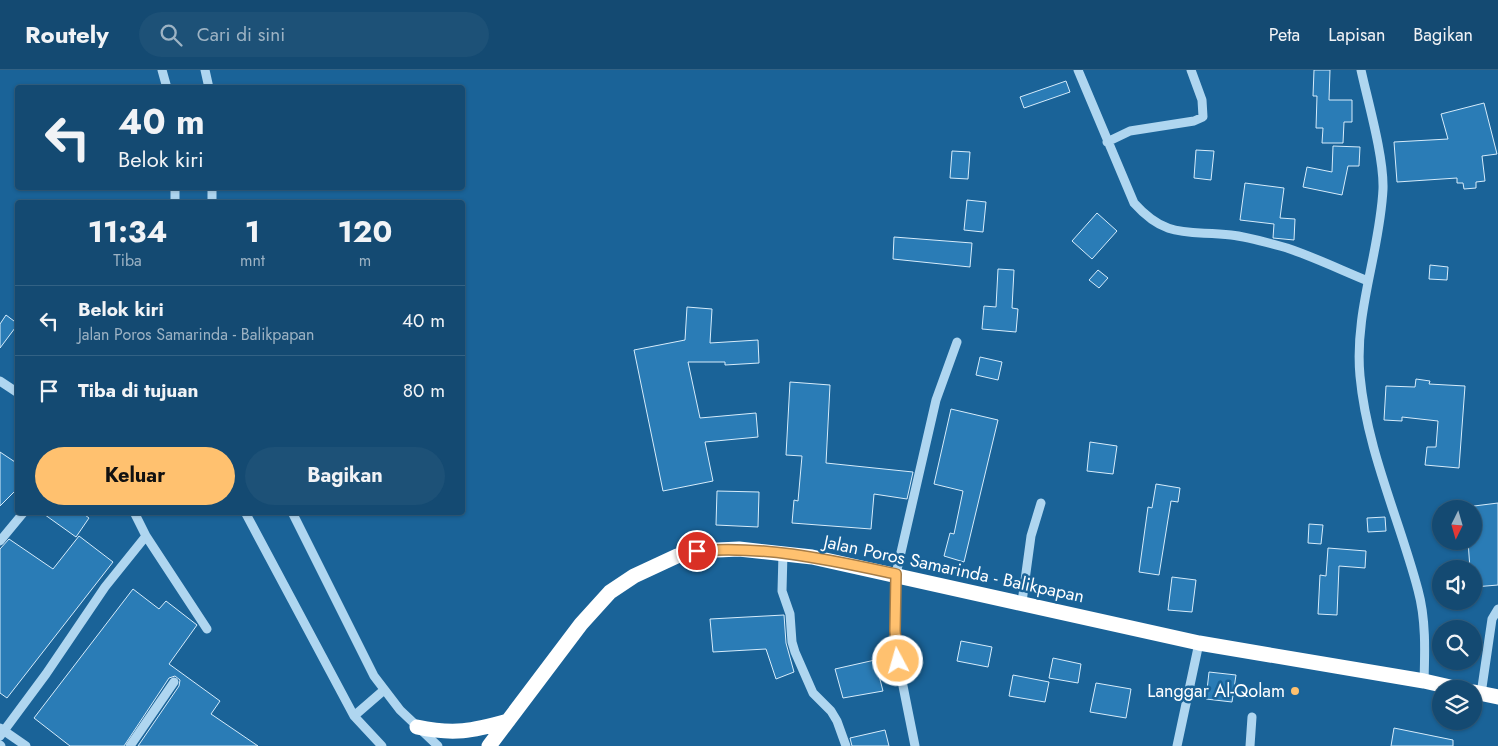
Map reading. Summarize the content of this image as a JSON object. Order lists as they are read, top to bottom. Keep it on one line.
{"streets":{"highway":["Jalan Poros Samarinda - Balikpapan"]},"places":["Langgar Al-Qolam"],"north":"bottom","page":{"header":"Routely","search":"Cari di sini","nav":["Peta","Lapisan","Bagikan"],"turn":["40 m","Belok kiri"],"eta":["11:34","Tiba","1","mnt","120","m"],"list":[{"name":"Belok kiri","note":"Jalan Poros Samarinda - Balikpapan","value":"40 m"},{"name":"Tiba di tujuan","value":"80 m"}],"buttons":["Keluar","Bagikan"]}}
